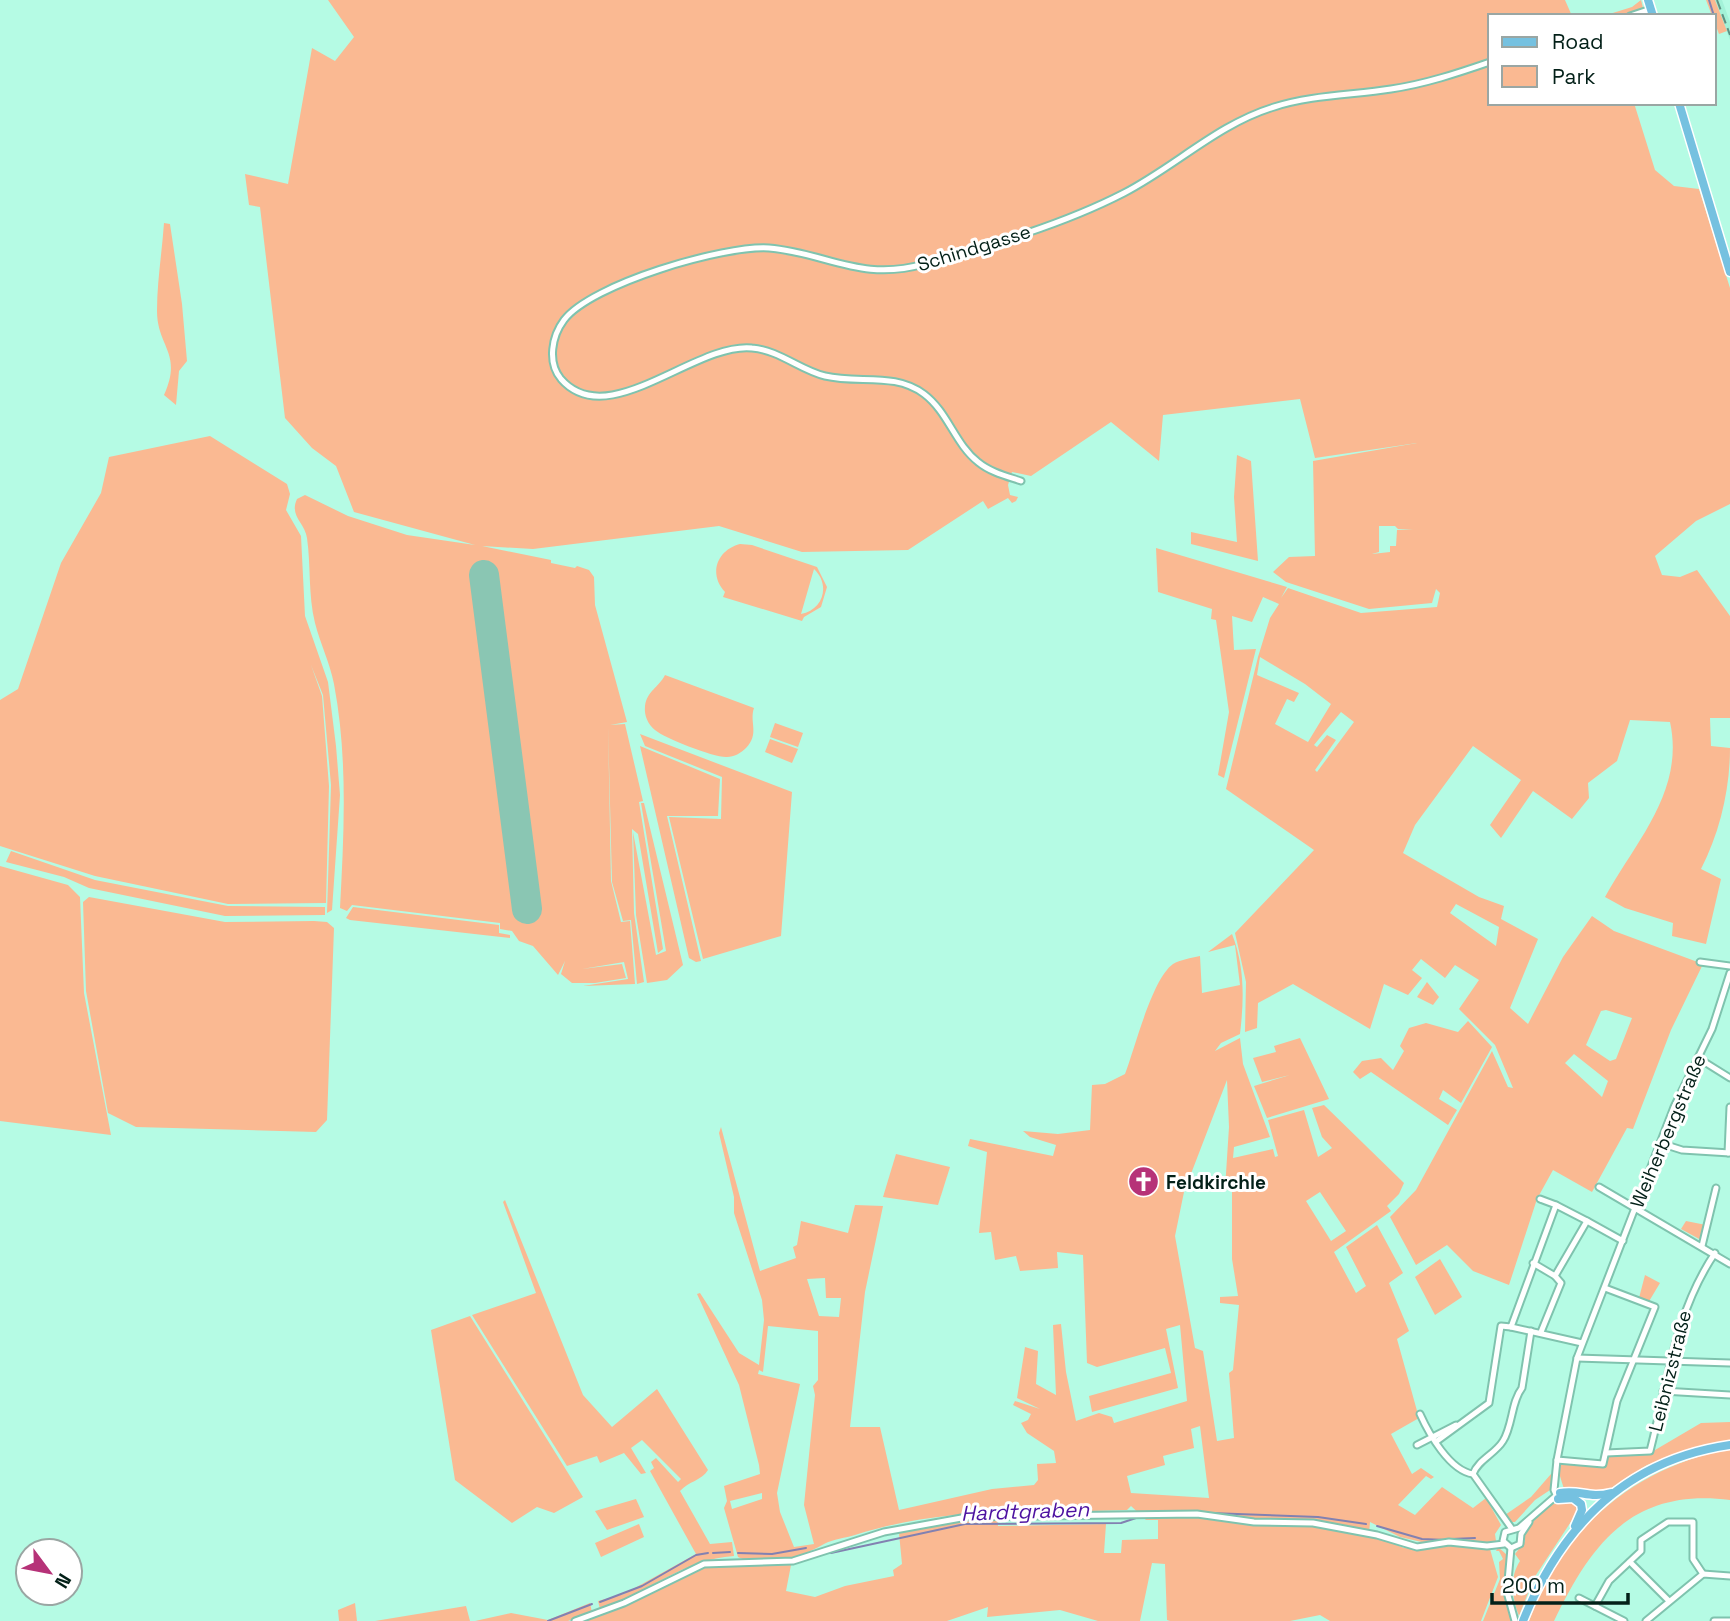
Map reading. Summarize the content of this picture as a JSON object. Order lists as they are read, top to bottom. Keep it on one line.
{"streets":{"street":["Schindgasse","Weiherbergstraße","Leibnizstraße"]},"water":["Hardtgraben"],"places":{"church":["Feldkirchle"]},"legend":["Road","Park"],"scale_bar":"200 m","north":"bottom right"}
